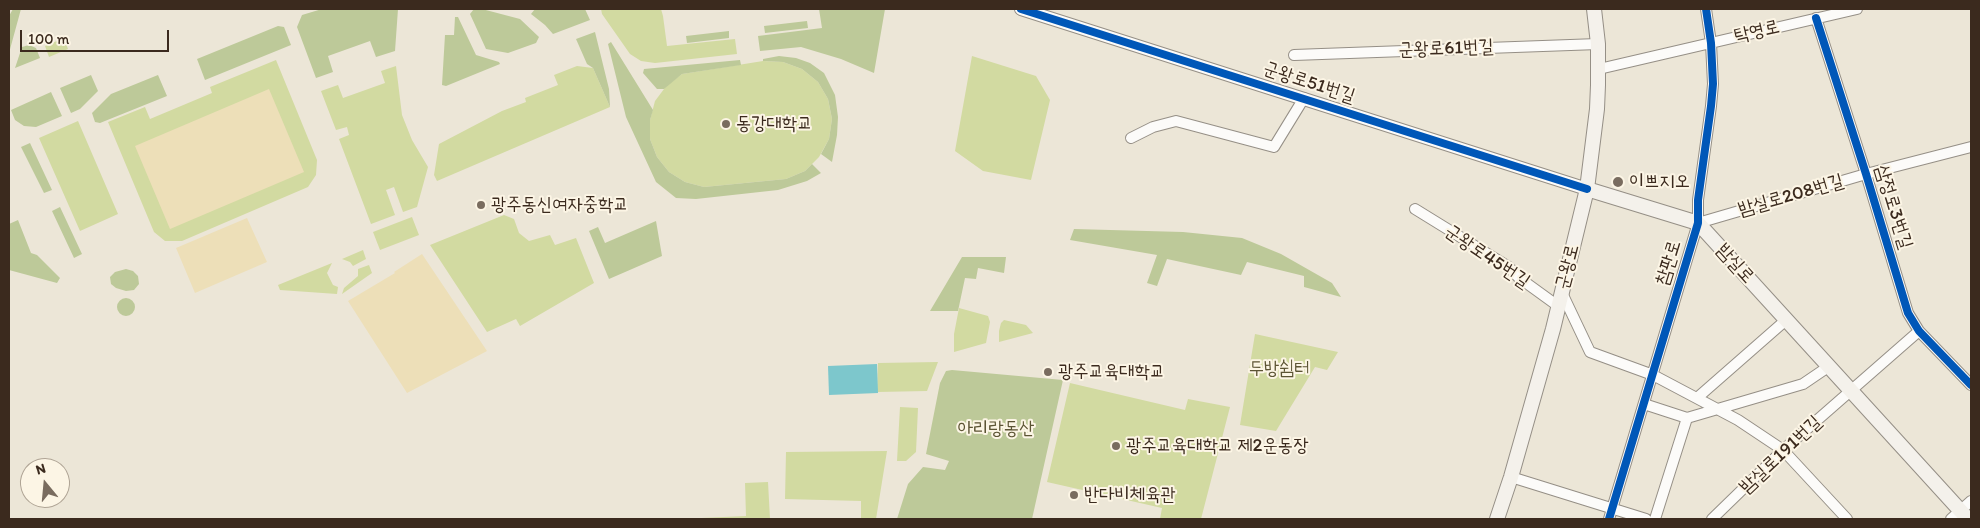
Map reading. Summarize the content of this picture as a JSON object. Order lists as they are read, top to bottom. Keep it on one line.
{"streets":{"main road":["밤실로","군왕로"],"street":["탁영로","군왕로61번길","군왕로51번길","밤실로208번길","삼정로3번길","군왕로45번길","참판로","밤실로191번길"]},"crossings":[["탁영로","삼정로3번길"],["탁영로","참판로"],["탁영로","군왕로"],["군왕로61번길","군왕로"],["군왕로51번길","군왕로"],["밤실로208번길","삼정로3번길"],["밤실로208번길","참판로"],["밤실로208번길","밤실로"],["군왕로45번길","군왕로"],["참판로","밤실로"],["밤실로","밤실로191번길"]],"parks":["두방쉼터","아리랑동산"],"places":["동강대학교","이쁘지오","광주동신여자중학교","광주교육대학교","광주교육대학교 제2운동장","반다비체육관"],"scale_bar":"100 m","north":"top"}
